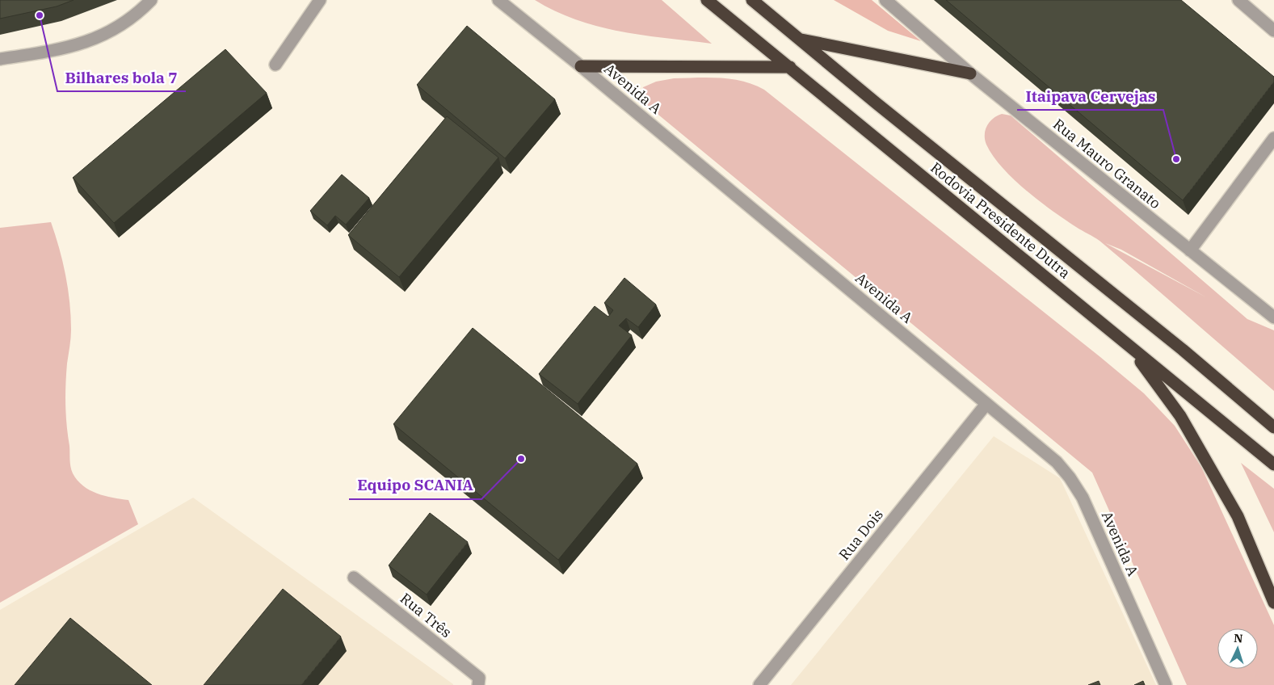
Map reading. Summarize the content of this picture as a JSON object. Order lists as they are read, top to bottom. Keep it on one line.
{"streets":{"highway":["Rodovia Presidente Dutra"],"street":["Avenida A","Rua Mauro Granato","Rua Dois","Rua Três"]},"crossings":[["Avenida A","Rua Dois"]],"places":["Bilhares bola 7","Itaipava Cervejas","Equipo SCANIA"],"north":"top"}
